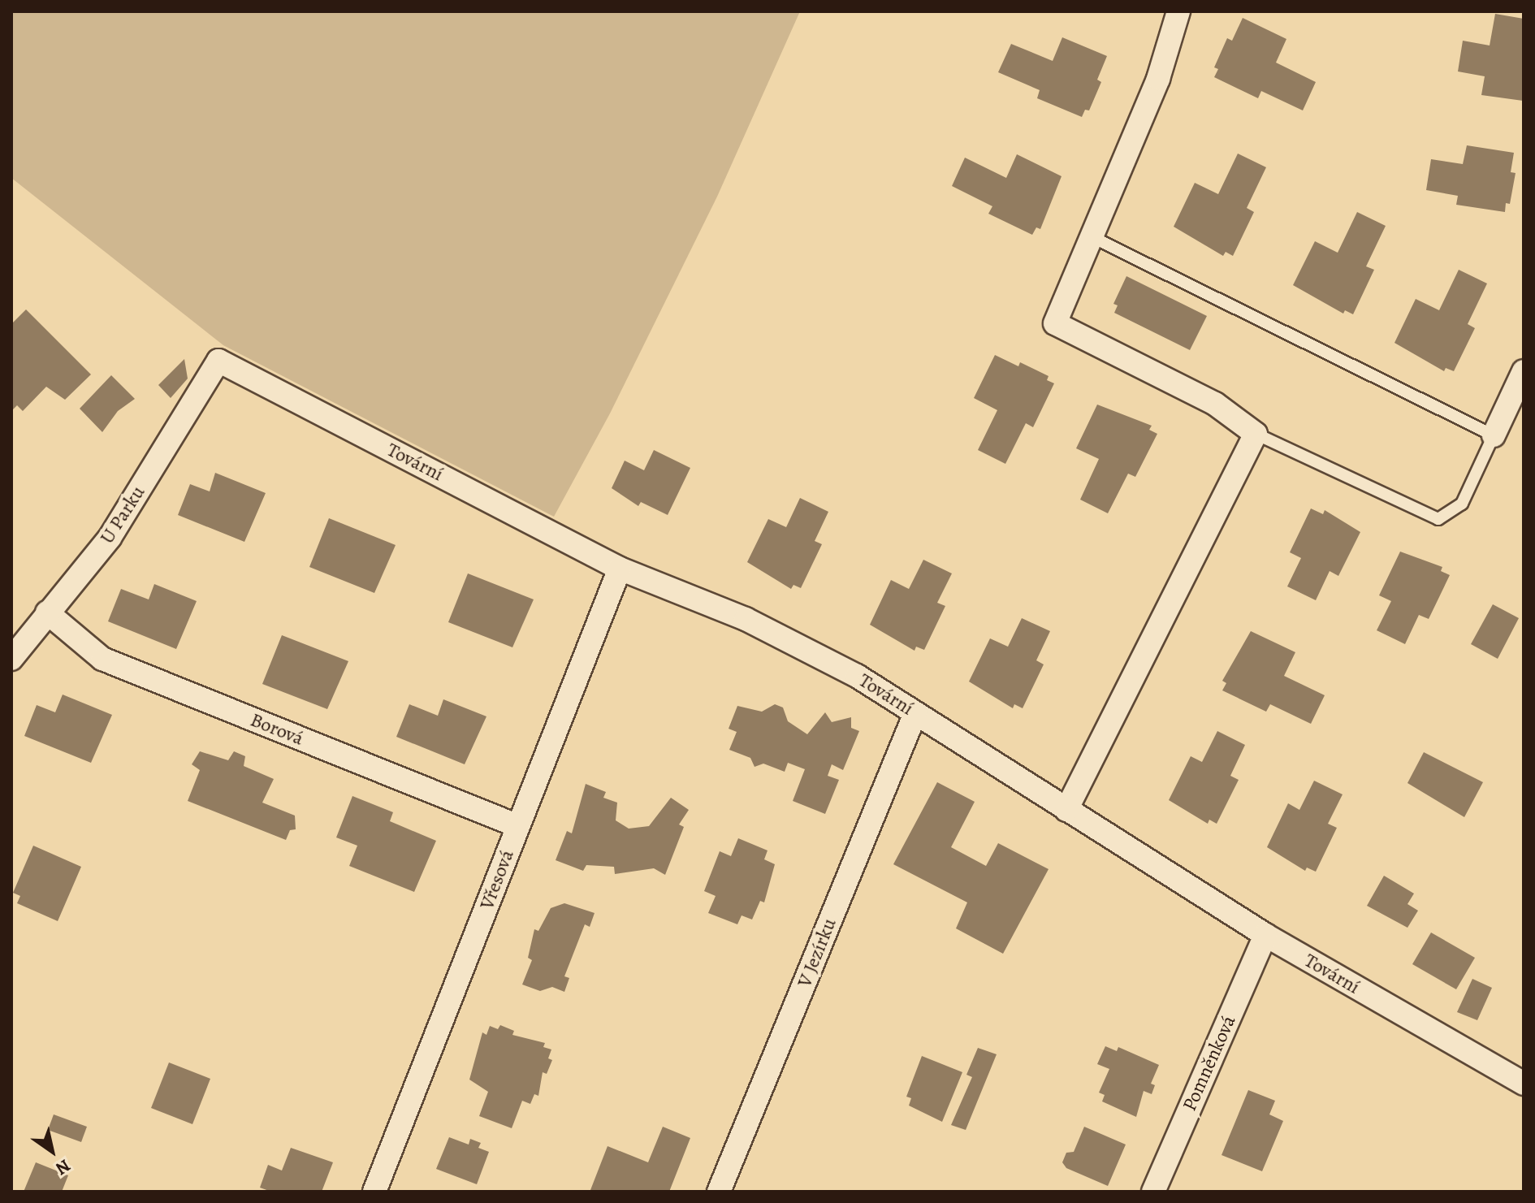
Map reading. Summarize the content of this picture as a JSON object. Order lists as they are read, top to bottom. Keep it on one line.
{"streets":{"street":["Tovární","U Parku","Borová","Vřesová","V Jezírku","Pomněnková"]},"crossings":[["Tovární","U Parku"],["Tovární","Vřesová"],["Tovární","V Jezírku"],["Tovární","Pomněnková"],["U Parku","Borová"],["Borová","Vřesová"]],"north":"bottom right"}
